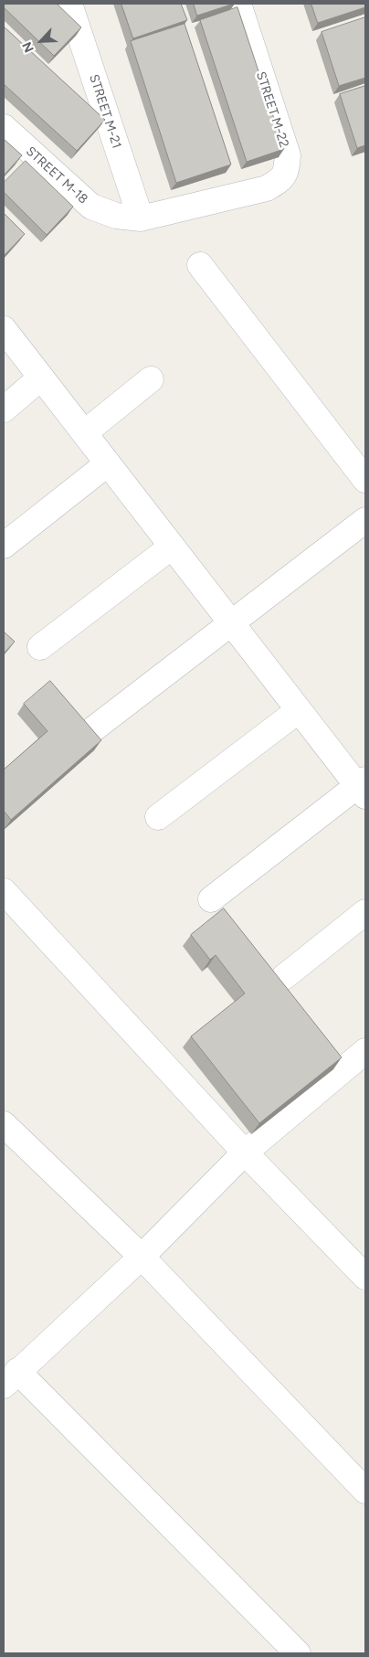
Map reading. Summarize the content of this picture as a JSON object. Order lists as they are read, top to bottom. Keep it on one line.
{"streets":{"street":["STREET M-22","STREET M-21","STREET M-18"]},"crossings":[["STREET M-22","STREET M-21"],["STREET M-22","STREET M-18"],["STREET M-21","STREET M-18"]],"north":"bottom left"}
